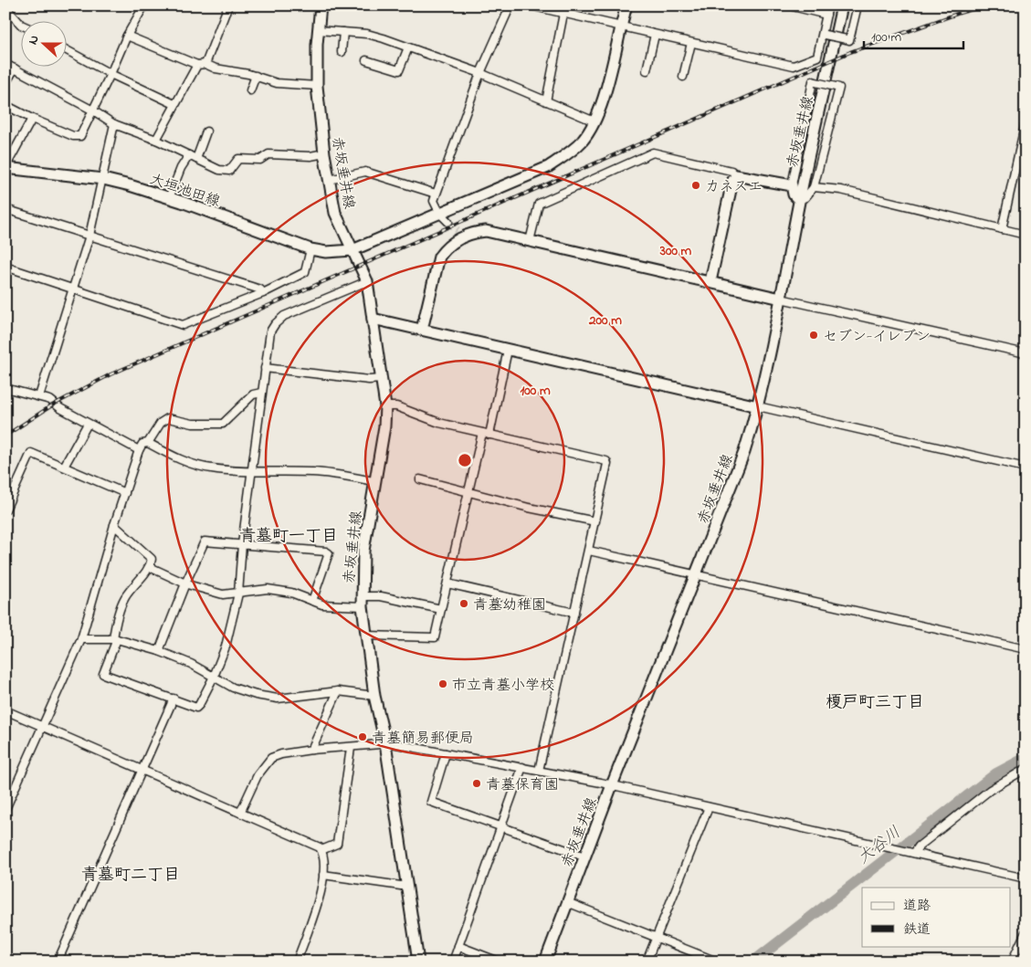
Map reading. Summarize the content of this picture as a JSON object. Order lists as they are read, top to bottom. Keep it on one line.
{"streets":{"main road":["赤坂垂井線","大垣池田線"]},"crossings":[["赤坂垂井線","大垣池田線"]],"districts":["青墓町一丁目","榎戸町三丁目","青墓町二丁目"],"water":["大谷川"],"places":["カネスエ","セブン-イレブン","青墓幼稚園","市立青墓小学校","青墓簡易郵便局","青墓保育園"],"legend":["道路","鉄道"],"scale_bar":"100 m","north":"left","rings":["300 m","200 m","100 m"]}
